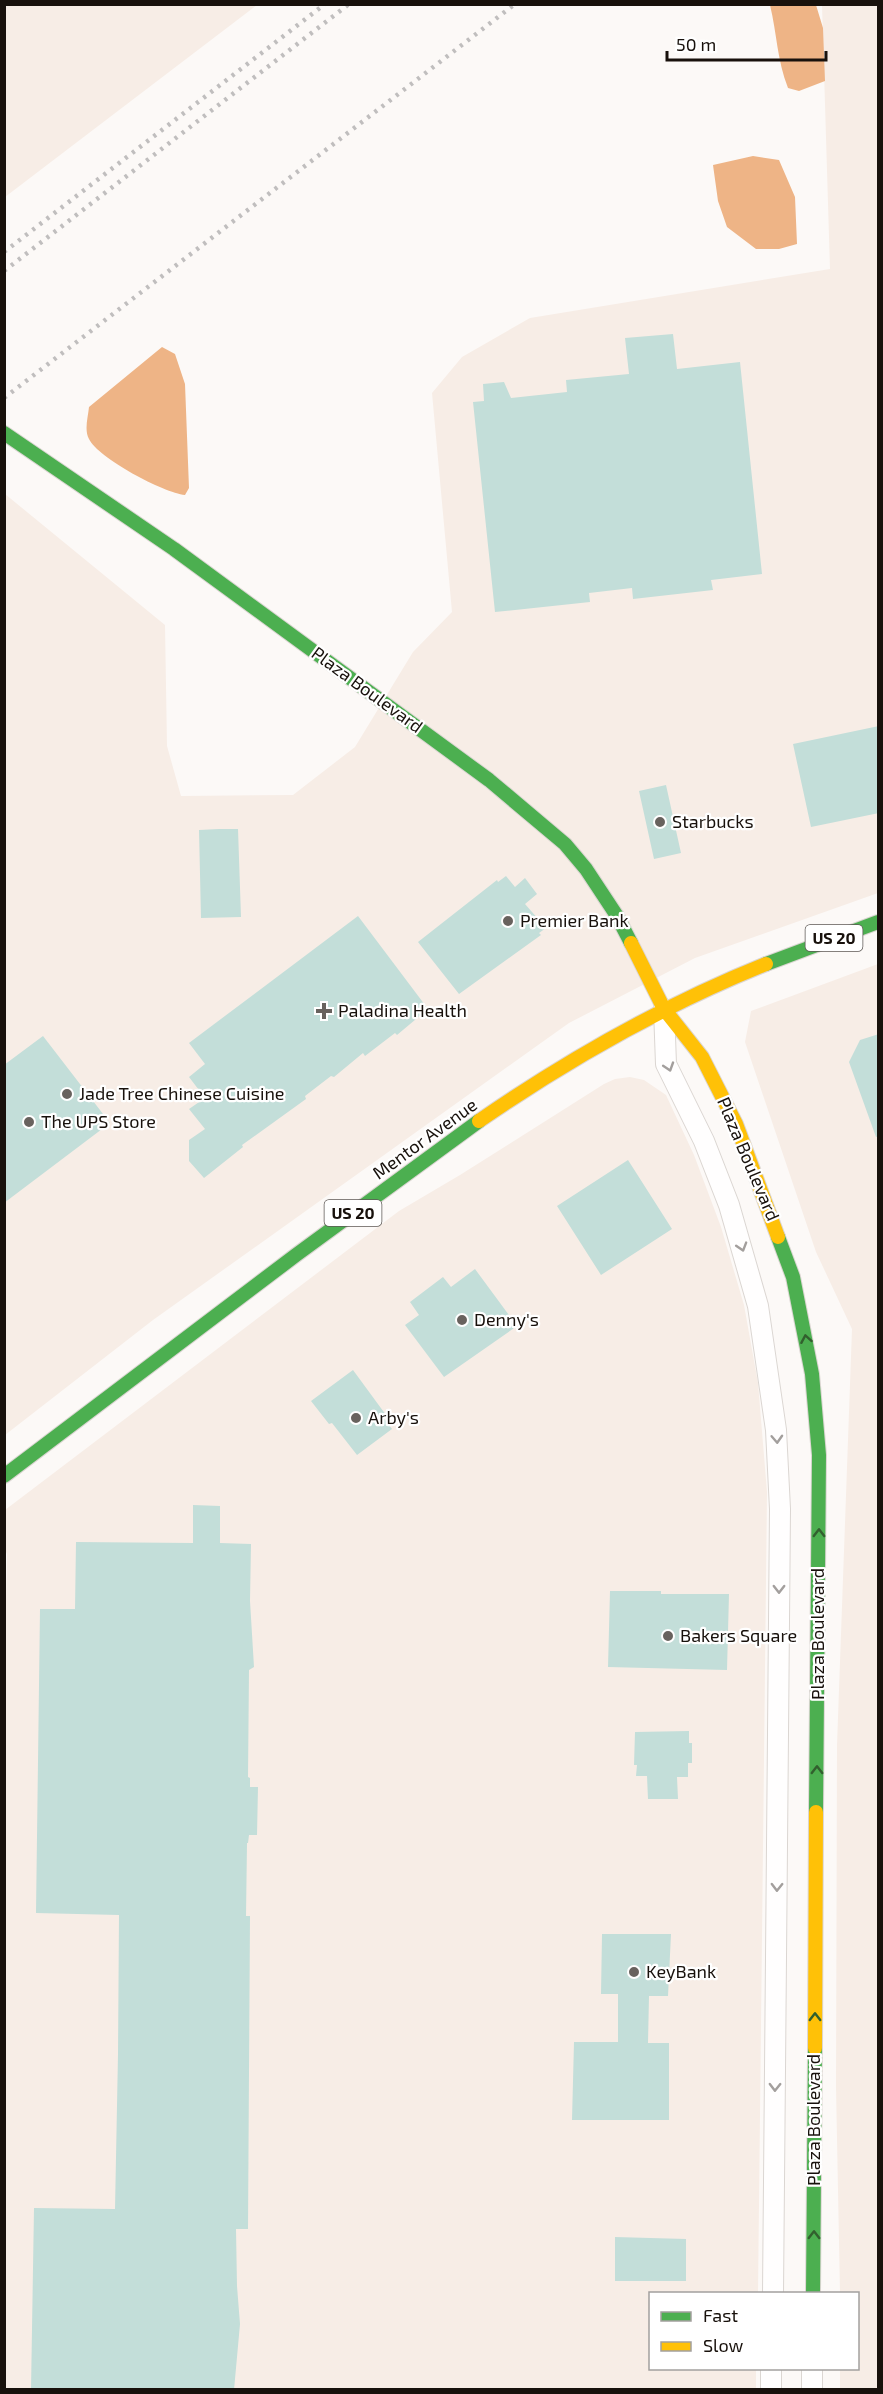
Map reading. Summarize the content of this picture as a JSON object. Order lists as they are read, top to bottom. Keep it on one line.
{"streets":{"street":["Plaza Boulevard","US 20","Mentor Avenue"]},"crossings":[["Plaza Boulevard","Mentor Avenue"]],"places":{"other":["Starbucks","Premier Bank","Jade Tree Chinese Cuisine","The UPS Store","Denny's","Arby's","Bakers Square","KeyBank"],"health":["Paladina Health"]},"legend":["Fast","Slow"],"scale_bar":"50 m"}
